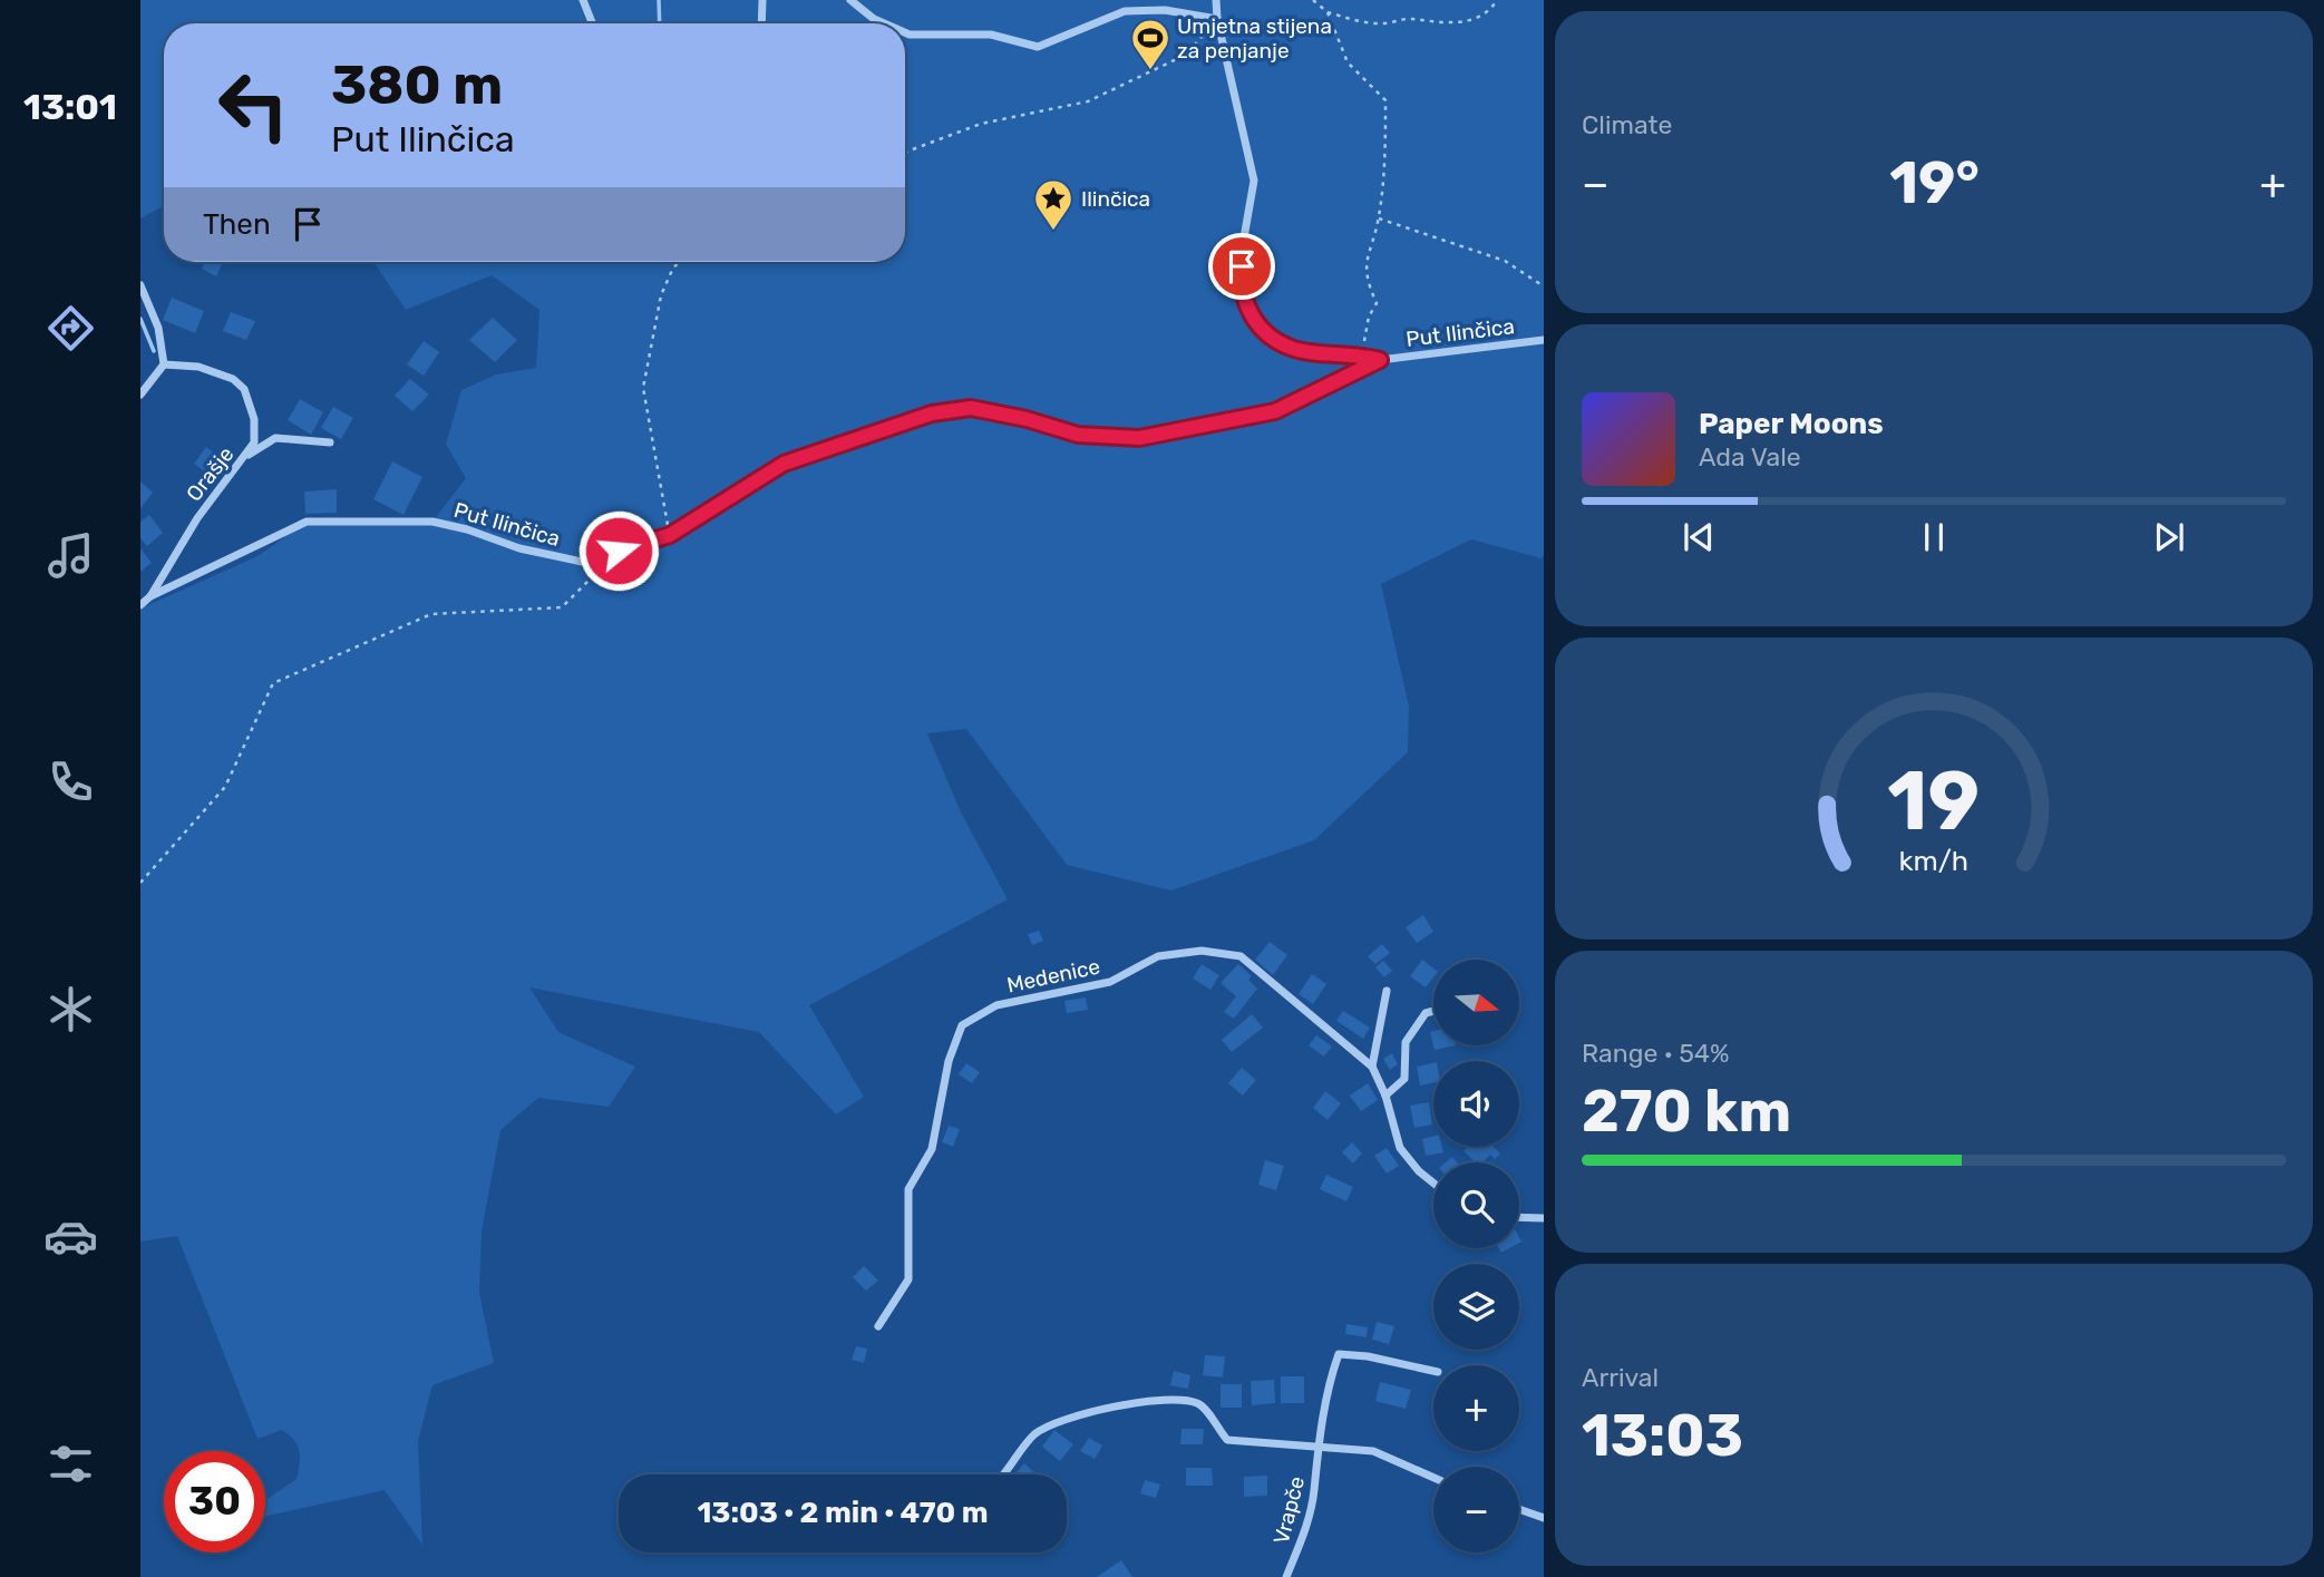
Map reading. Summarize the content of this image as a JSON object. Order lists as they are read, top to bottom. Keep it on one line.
{"streets":{"street":["Put Ilinčica","Orašje","Medenice","Vrapče"]},"crossings":[["Put Ilinčica","Orašje"]],"places":{"sports":["Umjetna stijena za penjanje"],"place":["Ilinčica"]},"north":"right","page":{"tabs":"13:01","tile":["Climate",["Range · 54%","270 km"],["Arrival","13:03"]],"turn":["380 m","Put Ilinčica"],"heat":["−","19°","+"],"then":"Then","song":["Paper Moons","Ada Vale"],"map_buttons":["+","−"],"limit":"30","trip":"13:03 · 2 min · 470 m","gauge":["19","km/h"]}}
